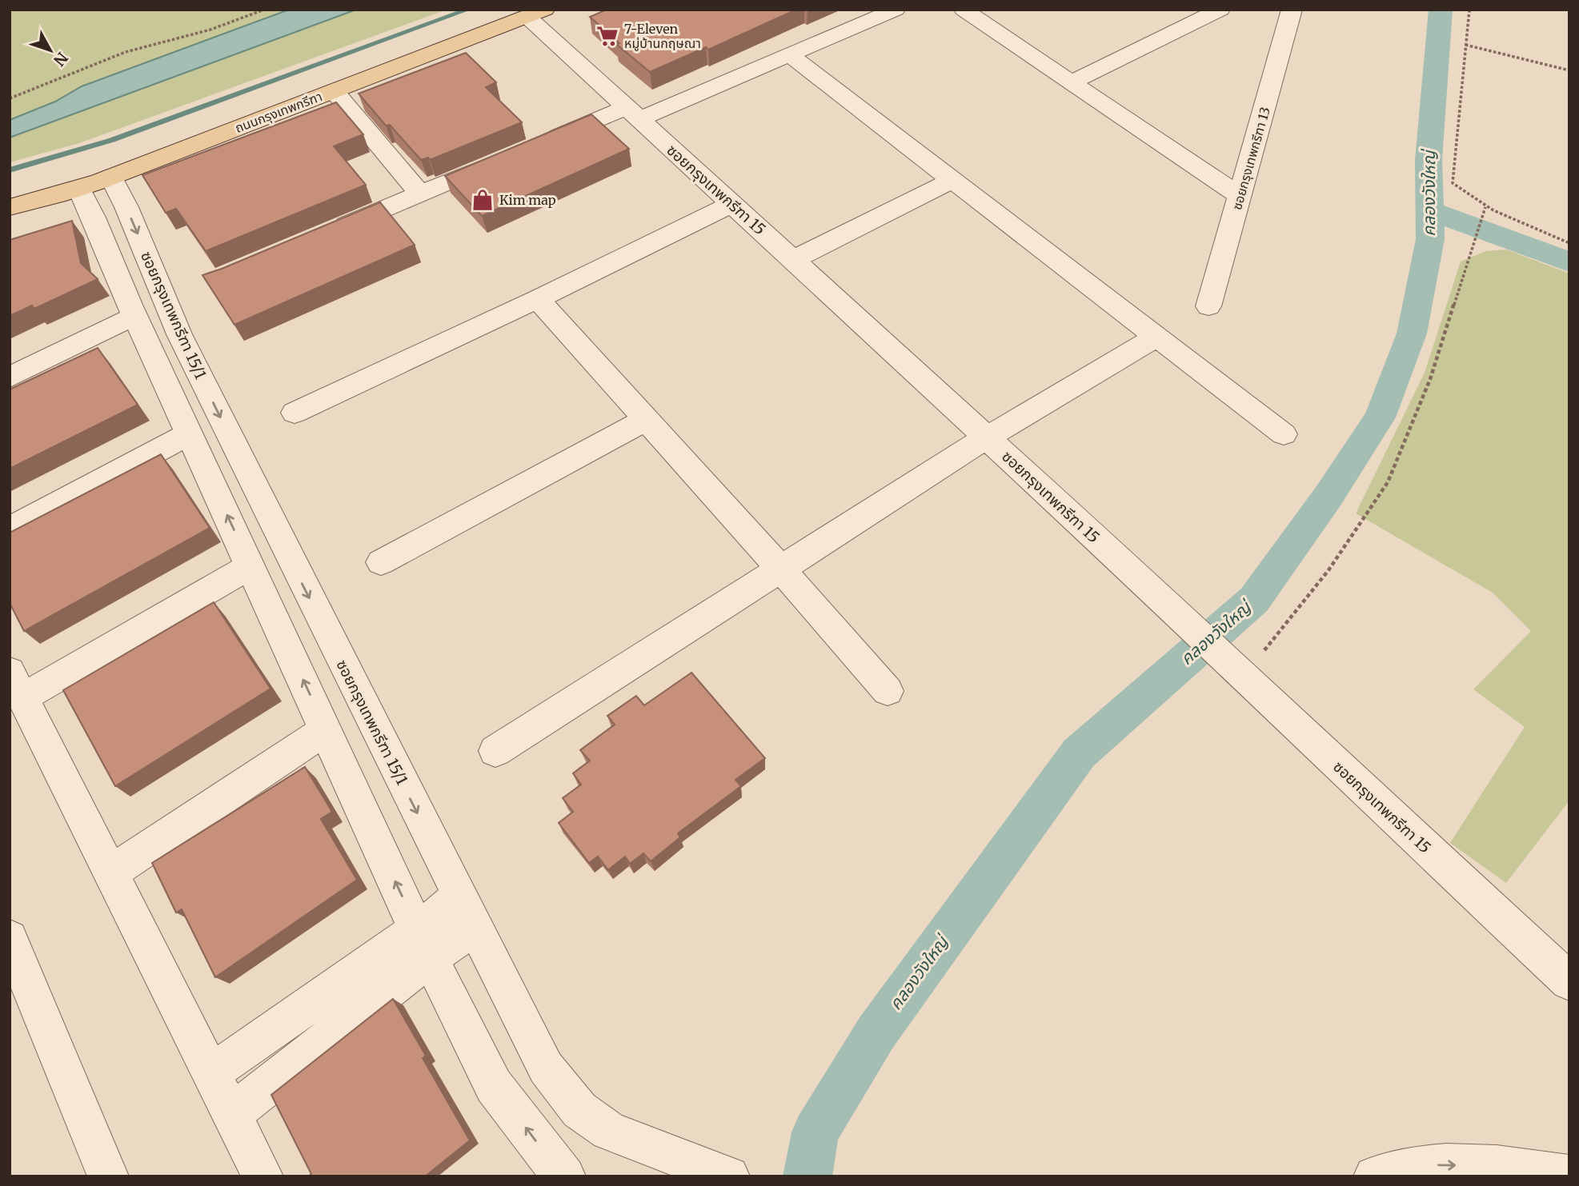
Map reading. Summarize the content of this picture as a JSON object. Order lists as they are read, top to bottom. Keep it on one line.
{"streets":{"main road":["ถนนกรุงเทพกรีฑา"],"street":["ซอยกรุงเทพกรีฑา 13","ซอยกรุงเทพกรีฑา 15","ซอยกรุงเทพกรีฑา 15/1"]},"crossings":[["ถนนกรุงเทพกรีฑา","ซอยกรุงเทพกรีฑา 15"],["ถนนกรุงเทพกรีฑา","ซอยกรุงเทพกรีฑา 15/1"]],"water":["คลองวังใหญ่"],"places":{"supermarket":["7-Eleven หมู่บ้านกฤษณา"],"shop":["Kim map"]},"north":"bottom right"}
